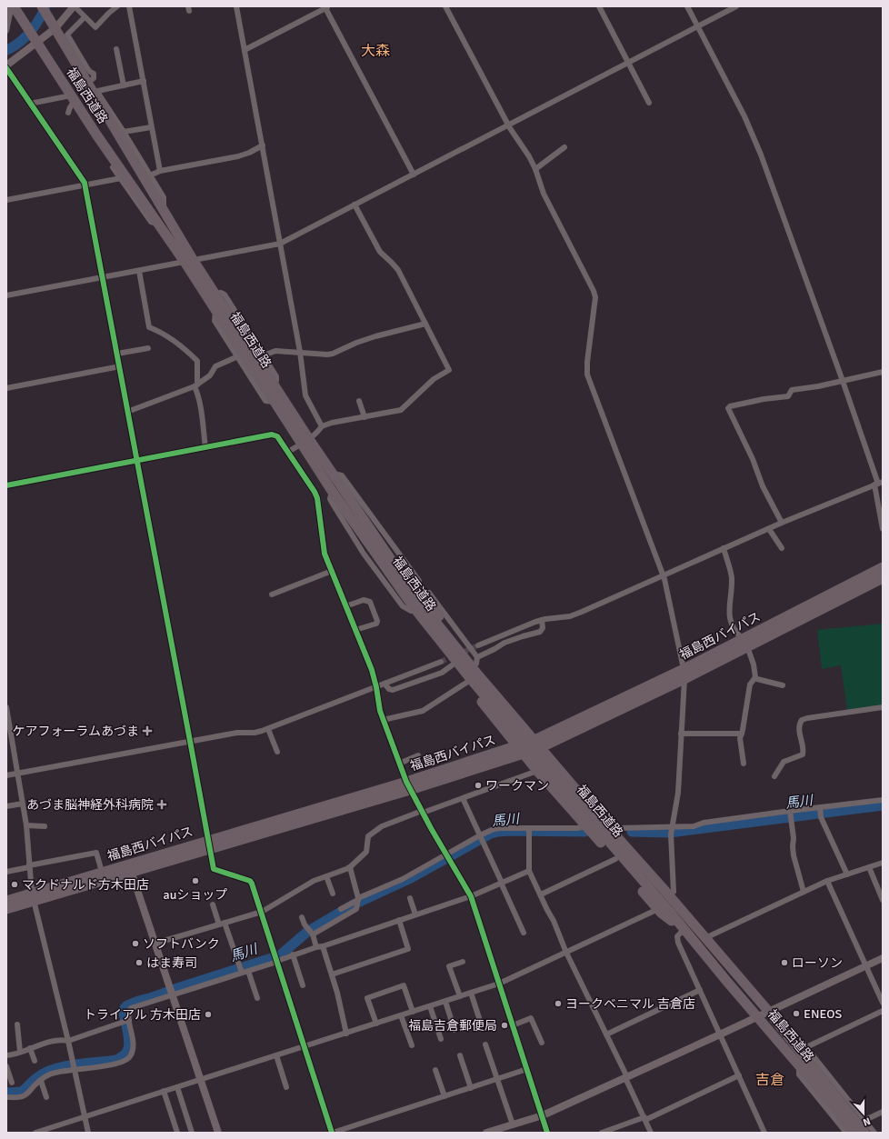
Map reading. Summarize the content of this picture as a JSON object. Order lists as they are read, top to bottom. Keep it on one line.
{"streets":{"highway":["福島西道路","福島西バイパス"]},"districts":["大森","吉倉"],"water":["馬川"],"places":{"health":["ケアフォーラムあづま","あづま脳神経外科病院"],"other":["ワークマン","auショップ","マクドナルド方木田店","ソフトバンク","はま寿司","ローソン","ヨークベニマル 吉倉店","ENEOS","トライアル 方木田店","福島吉倉郵便局"]},"north":"bottom"}
